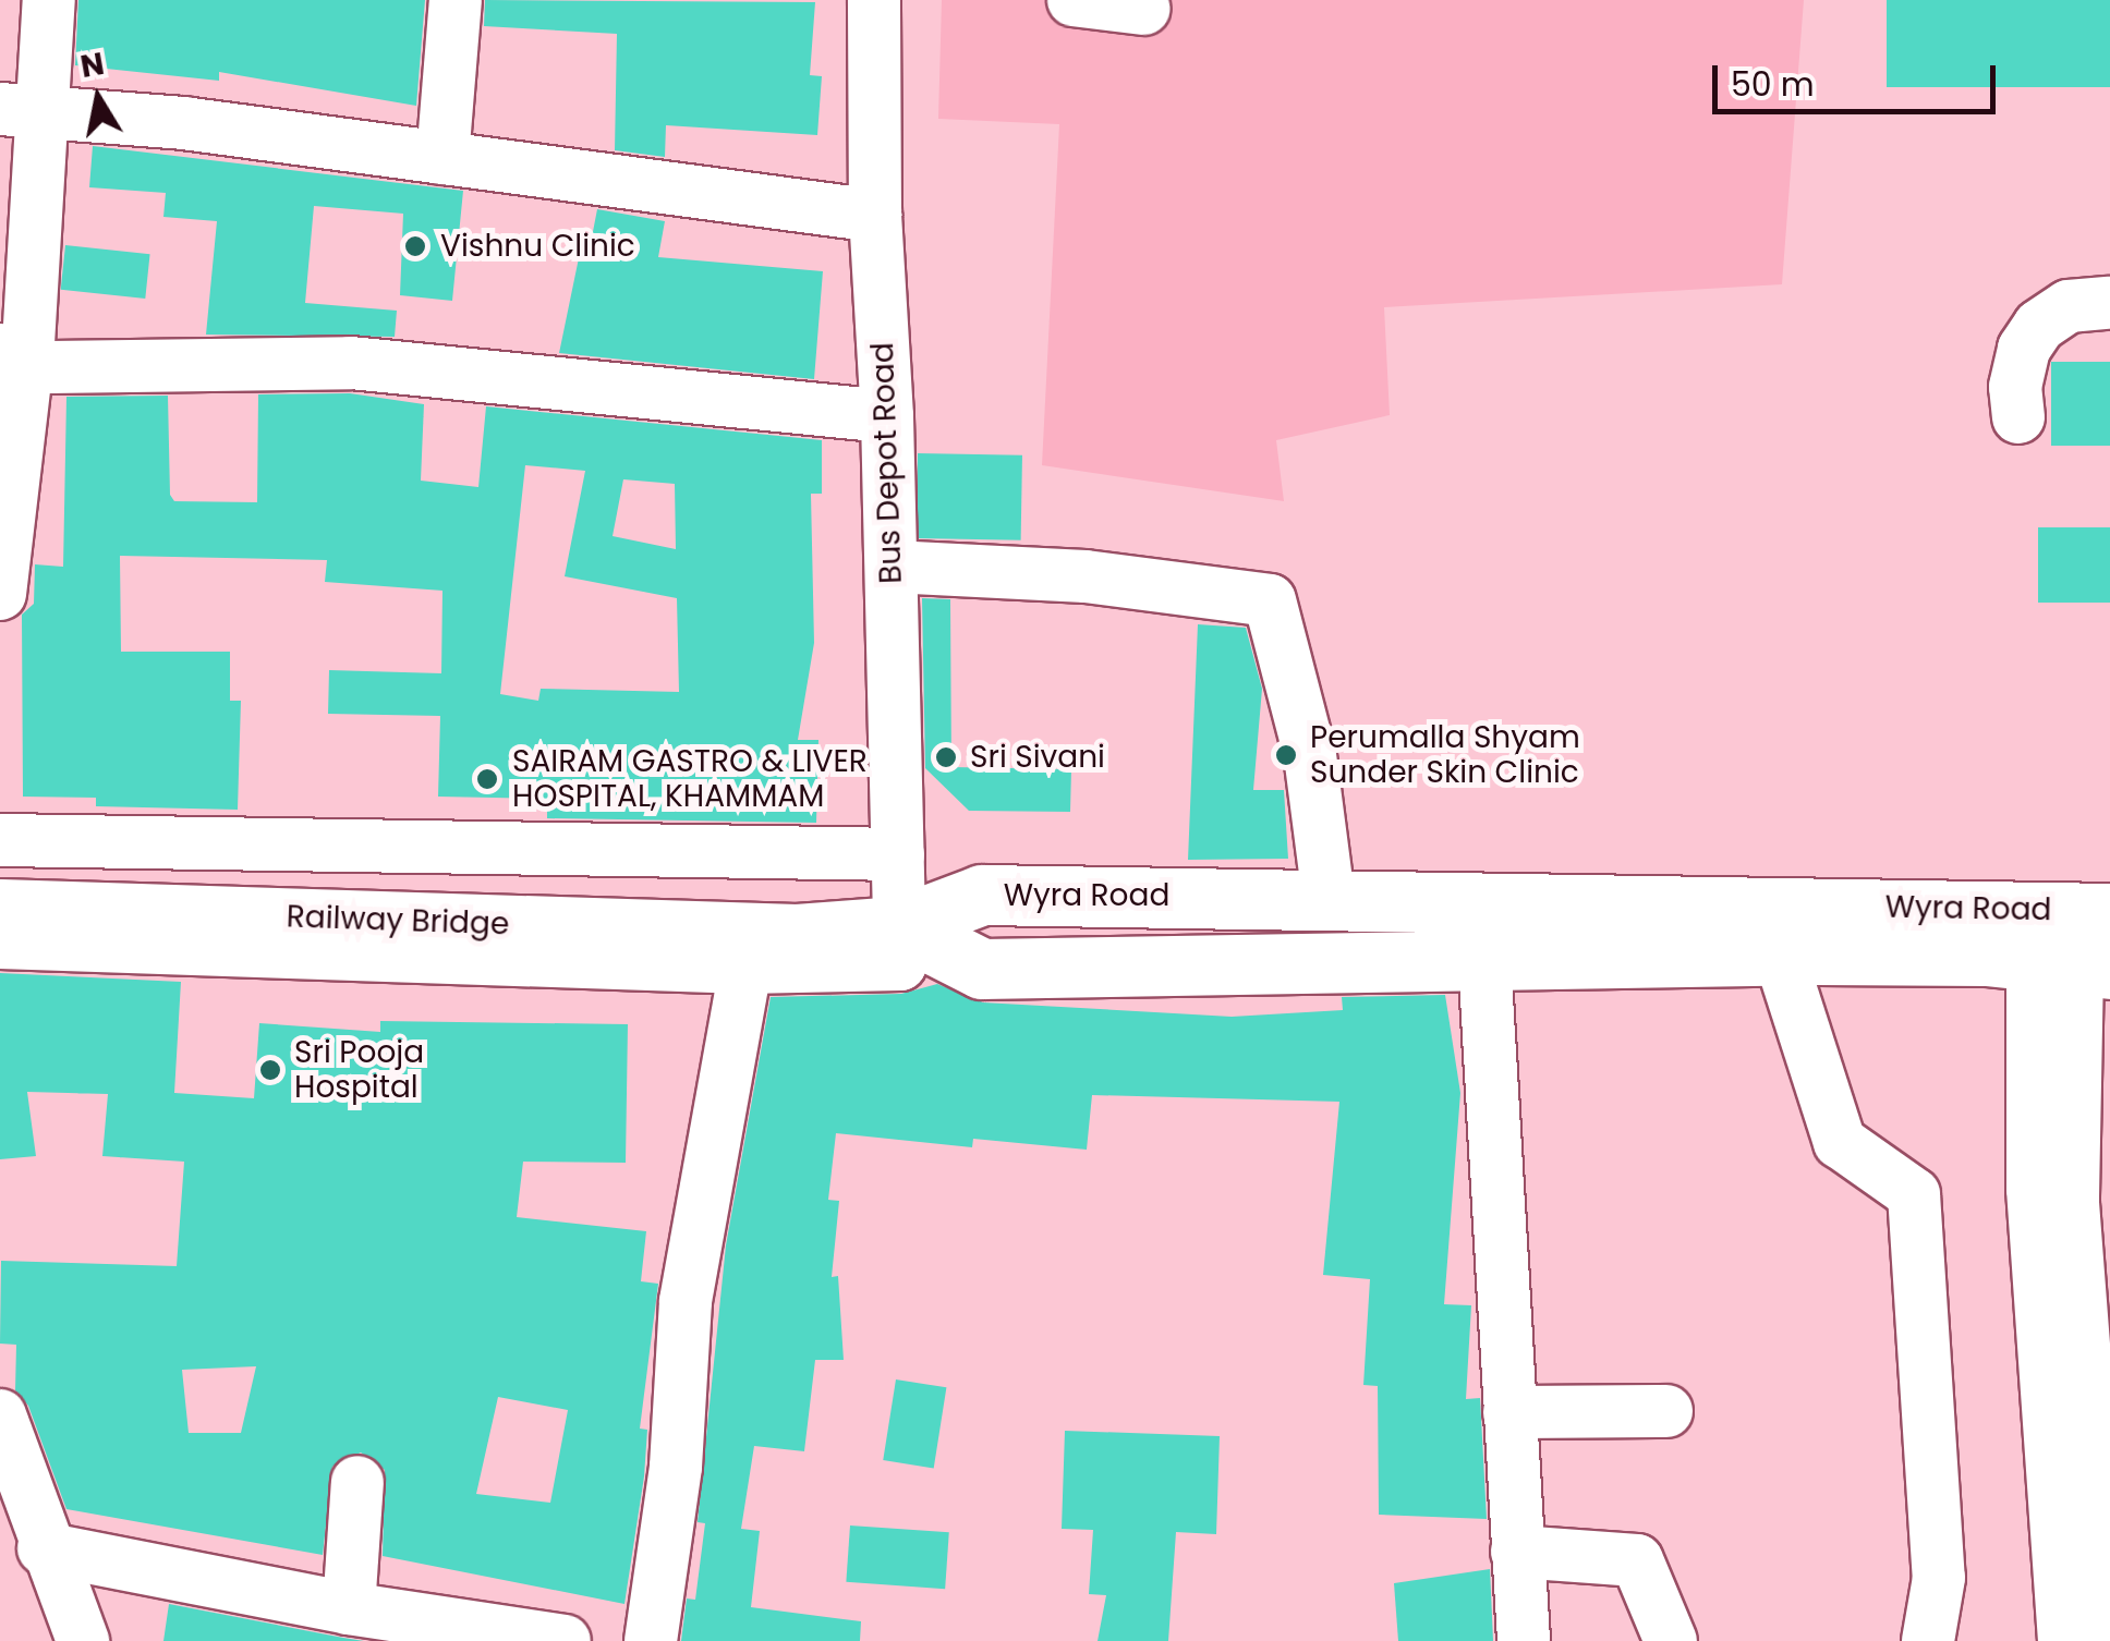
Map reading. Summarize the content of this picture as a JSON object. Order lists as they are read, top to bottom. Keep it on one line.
{"streets":{"main road":["Wyra Road","Railway Bridge"],"street":["Bus Depot Road"]},"crossings":[["Bus Depot Road","Wyra Road"],["Bus Depot Road","Railway Bridge"],["Wyra Road","Railway Bridge"]],"places":["Vishnu Clinic","Perumalla Shyam Sunder Skin Clinic","Sri Sivani","SAIRAM GASTRO & LIVER HOSPITAL, KHAMMAM","Sri Pooja Hospital"],"scale_bar":"50 m","north":"top"}
